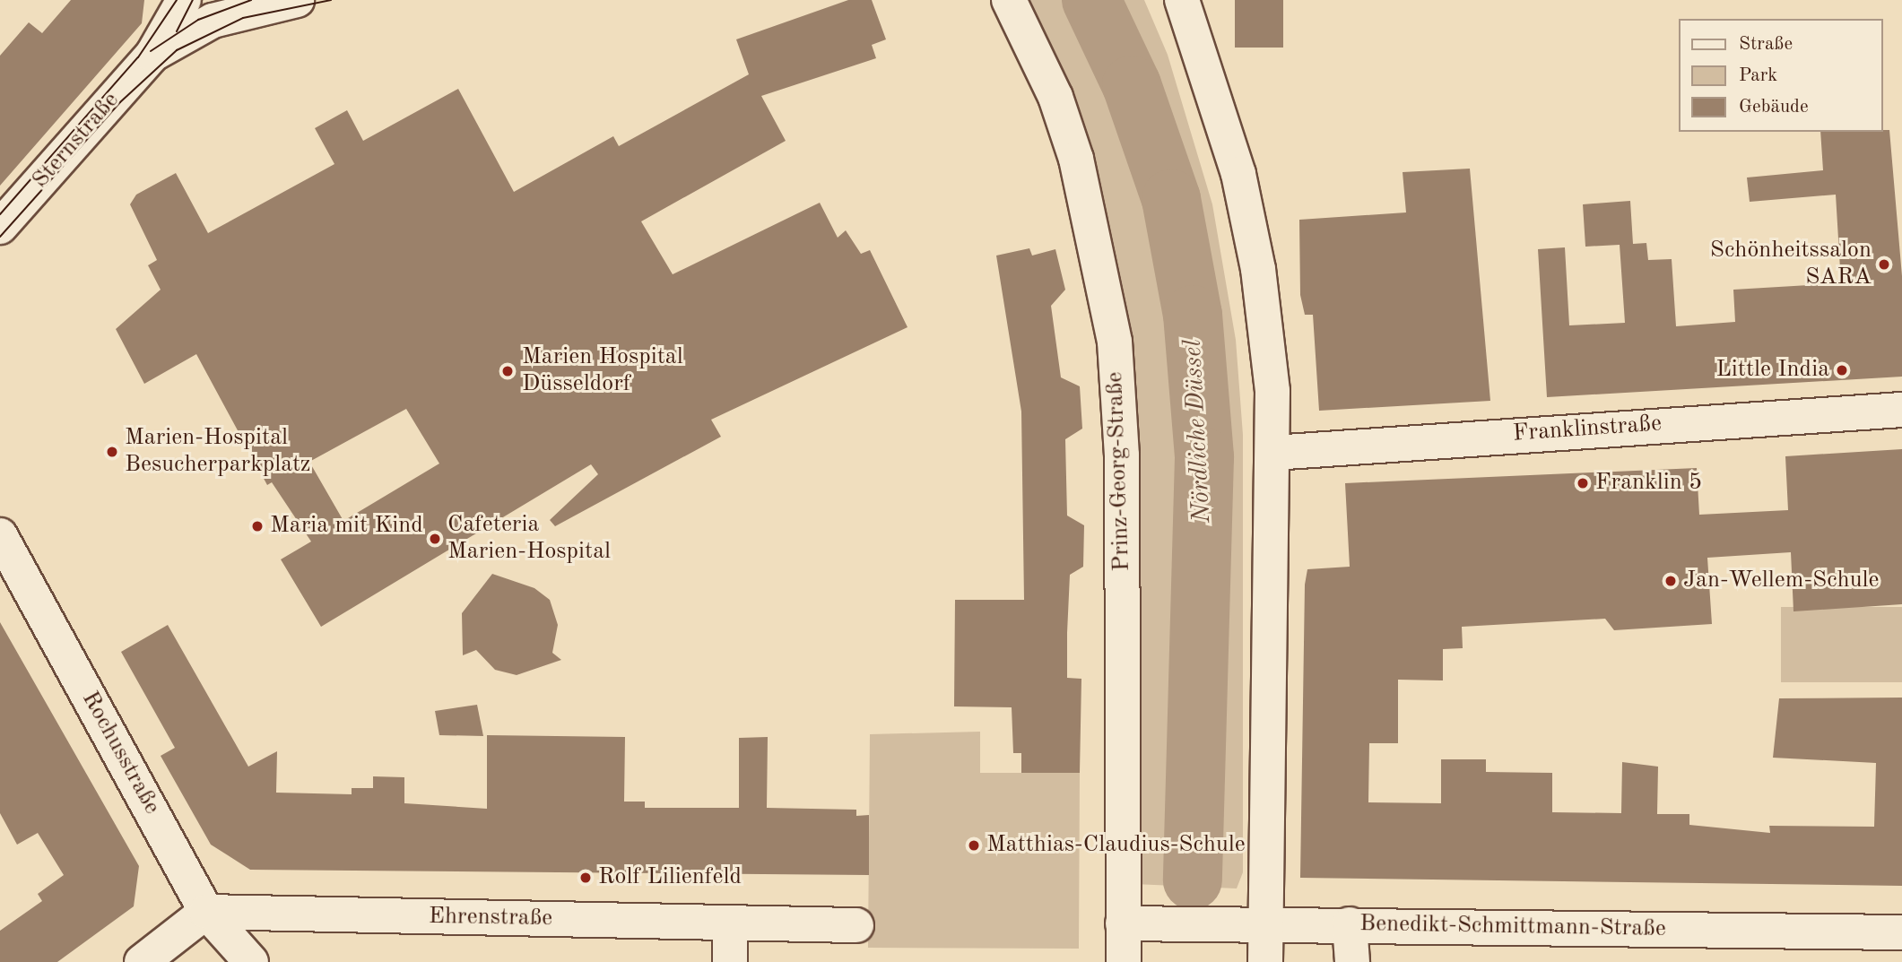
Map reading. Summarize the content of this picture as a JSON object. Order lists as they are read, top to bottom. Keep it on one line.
{"streets":{"street":["Sternstraße","Franklinstraße","Prinz-Georg-Straße","Rochusstraße","Ehrenstraße","Benedikt-Schmittmann-Straße"]},"crossings":[["Prinz-Georg-Straße","Benedikt-Schmittmann-Straße"],["Rochusstraße","Ehrenstraße"]],"water":["Nördliche Düssel"],"places":["Schönheitssalon SARA","Little India","Marien Hospital Düsseldorf","Marien-Hospital Besucherparkplatz","Franklin 5","Maria mit Kind","Cafeteria Marien-Hospital","Jan-Wellem-Schule","Matthias-Claudius-Schule","Rolf Lilienfeld"],"legend":["Straße","Park","Gebäude"]}
